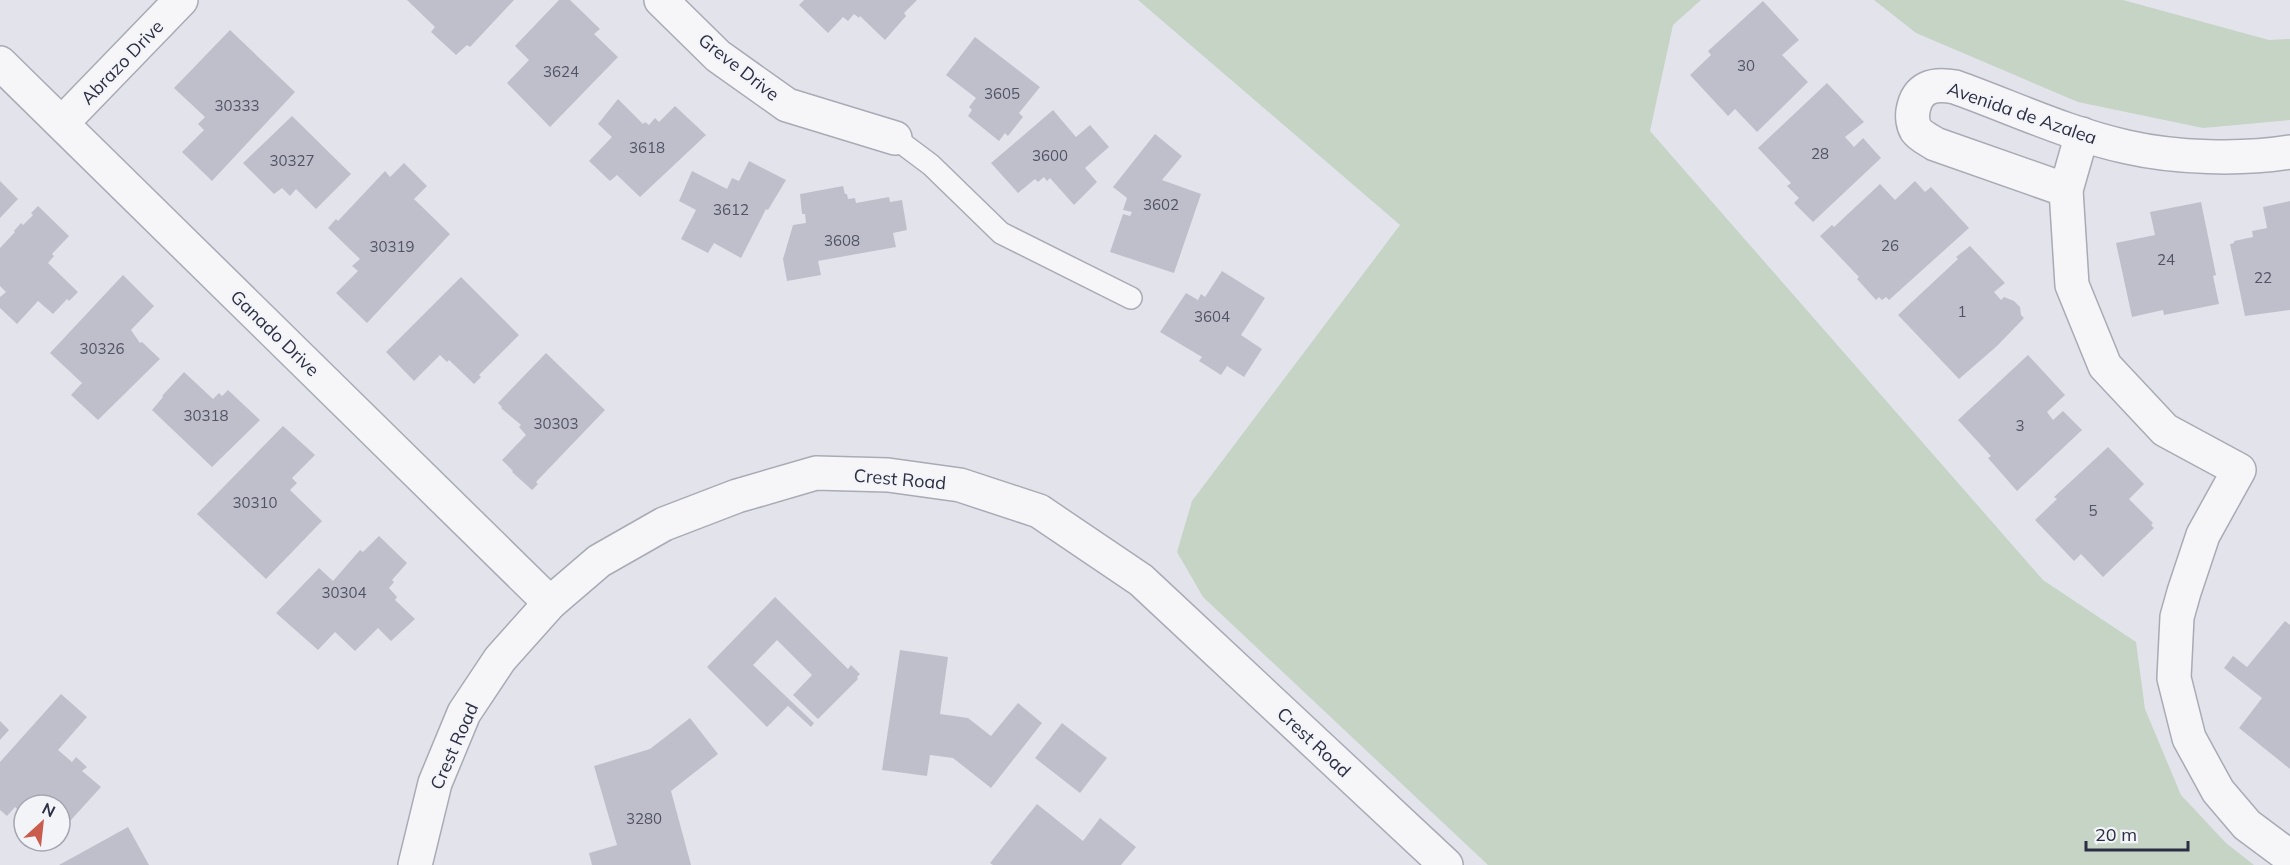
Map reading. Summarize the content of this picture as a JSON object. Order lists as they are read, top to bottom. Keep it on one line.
{"streets":{"street":["Abrazo Drive","Greve Drive","Avenida de Azalea","Ganado Drive","Crest Road"]},"crossings":[["Abrazo Drive","Ganado Drive"],["Ganado Drive","Crest Road"]],"house_numbers":["30","3624","3605","30333","3618","28","3600","30327","3602","3612","3608","26","30319","24","22","1","3604","30326","30318","30303","3","30310","5","30304","3280"],"scale_bar":"20 m","north":"top right"}
